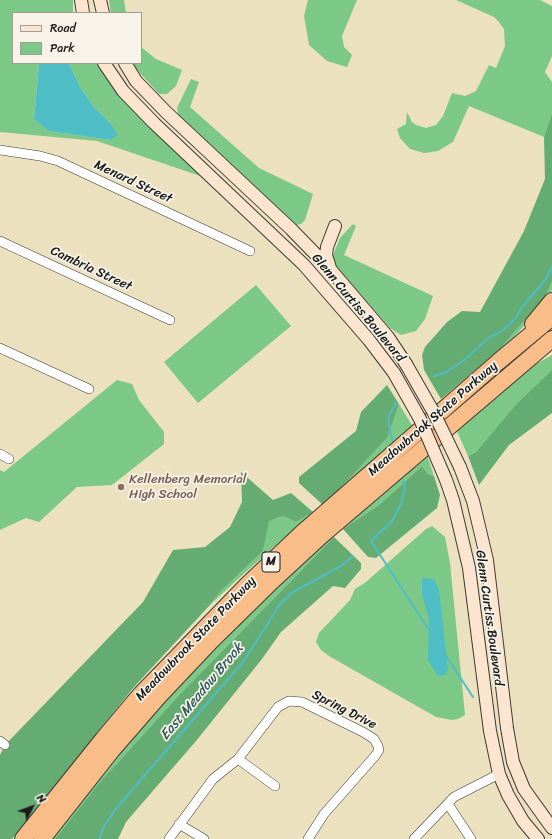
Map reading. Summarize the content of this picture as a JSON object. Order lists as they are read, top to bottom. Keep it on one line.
{"streets":{"highway":["Meadowbrook State Parkway","M"],"main road":["Glenn Curtiss Boulevard"],"street":["Menard Street","Cambria Street","Spring Drive"]},"water":["East Meadow Brook"],"places":["Kellenberg Memorial High School"],"legend":["Road","Park"],"north":"top right"}
